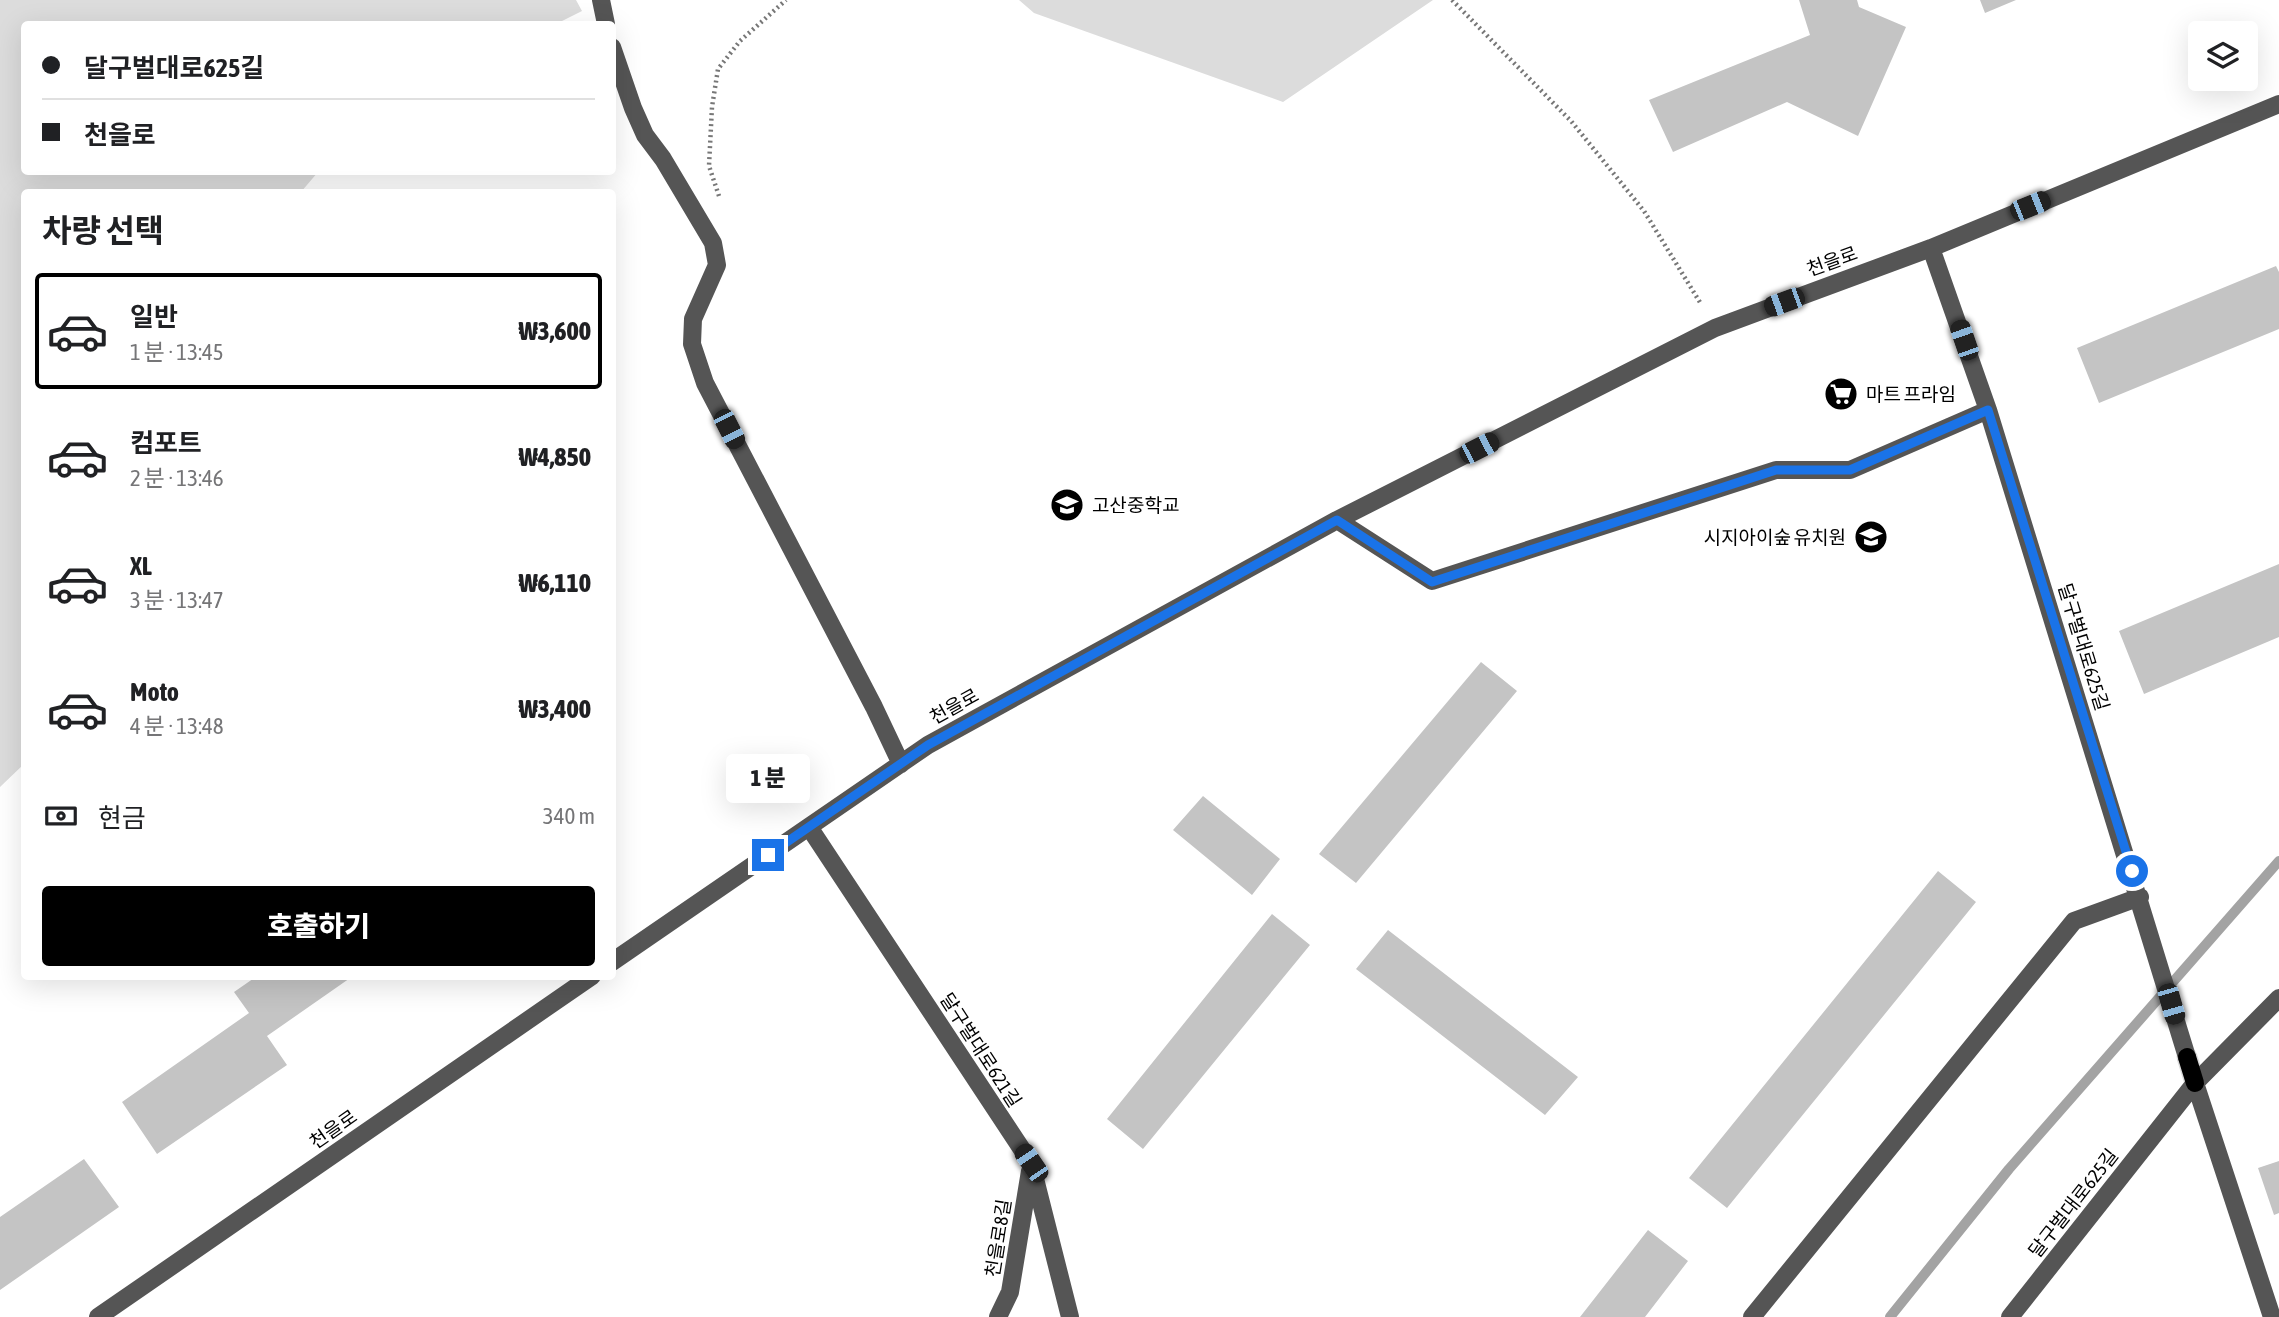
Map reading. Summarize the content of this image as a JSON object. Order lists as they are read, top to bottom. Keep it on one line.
{"streets":{"street":["천을로","달구벌대로625길","달구벌대로621길","천을로8길"]},"crossings":[["천을로","달구벌대로625길"],["천을로","달구벌대로621길"],["달구벌대로621길","천을로8길"]],"places":{"supermarket":["마트 프라임"],"school or university":["고산중학교","시지아이숲 유치원"]},"page":{"banner":["달구벌대로625길","천을로"],"heading":"차량 선택","list":[{"name":"일반","note":"1 분 · 13:45","value":"₩3,600"},{"name":"컴포트","note":"2 분 · 13:46","value":"₩4,850"},{"name":"XL","note":"3 분 · 13:47","value":"₩6,110"},{"name":"Moto","note":"4 분 · 13:48","value":"₩3,400"}],"bubble":"1 분","pay":["현금","340 m"],"buttons":"호출하기"}}
